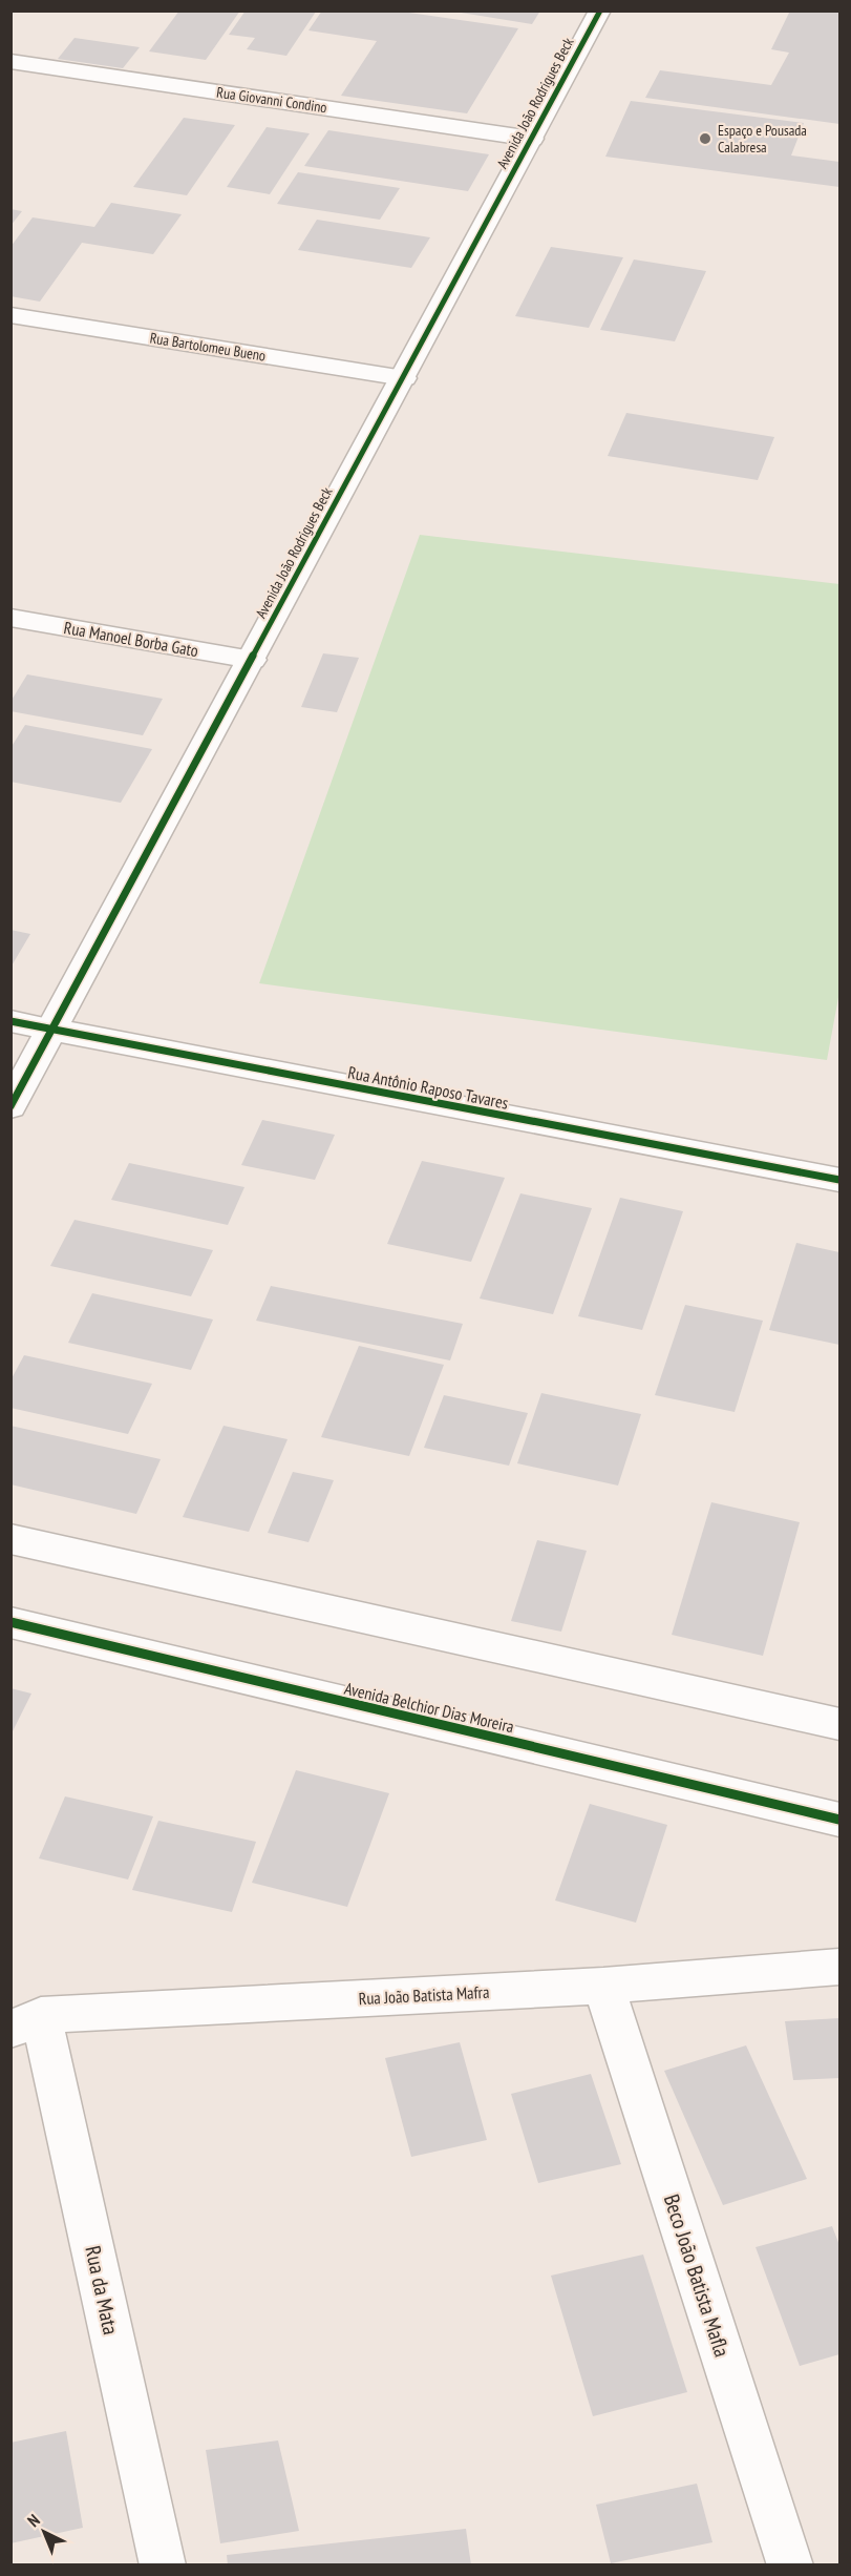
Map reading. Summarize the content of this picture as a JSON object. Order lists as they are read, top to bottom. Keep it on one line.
{"streets":{"street":["Rua Giovanni Condino","Avenida João Rodrigues Beck","Rua Bartolomeu Bueno","Rua Manoel Borba Gato","Rua Antônio Raposo Tavares","Avenida Belchior Dias Moreira","Rua João Batista Mafra","Beco João Batista Mafla","Rua da Mata"]},"crossings":[["Rua Giovanni Condino","Avenida João Rodrigues Beck"],["Avenida João Rodrigues Beck","Rua Bartolomeu Bueno"],["Avenida João Rodrigues Beck","Rua Manoel Borba Gato"],["Avenida João Rodrigues Beck","Rua Antônio Raposo Tavares"],["Rua João Batista Mafra","Beco João Batista Mafla"],["Rua João Batista Mafra","Rua da Mata"]],"places":["Espaço e Pousada Calabresa"],"north":"top left"}
